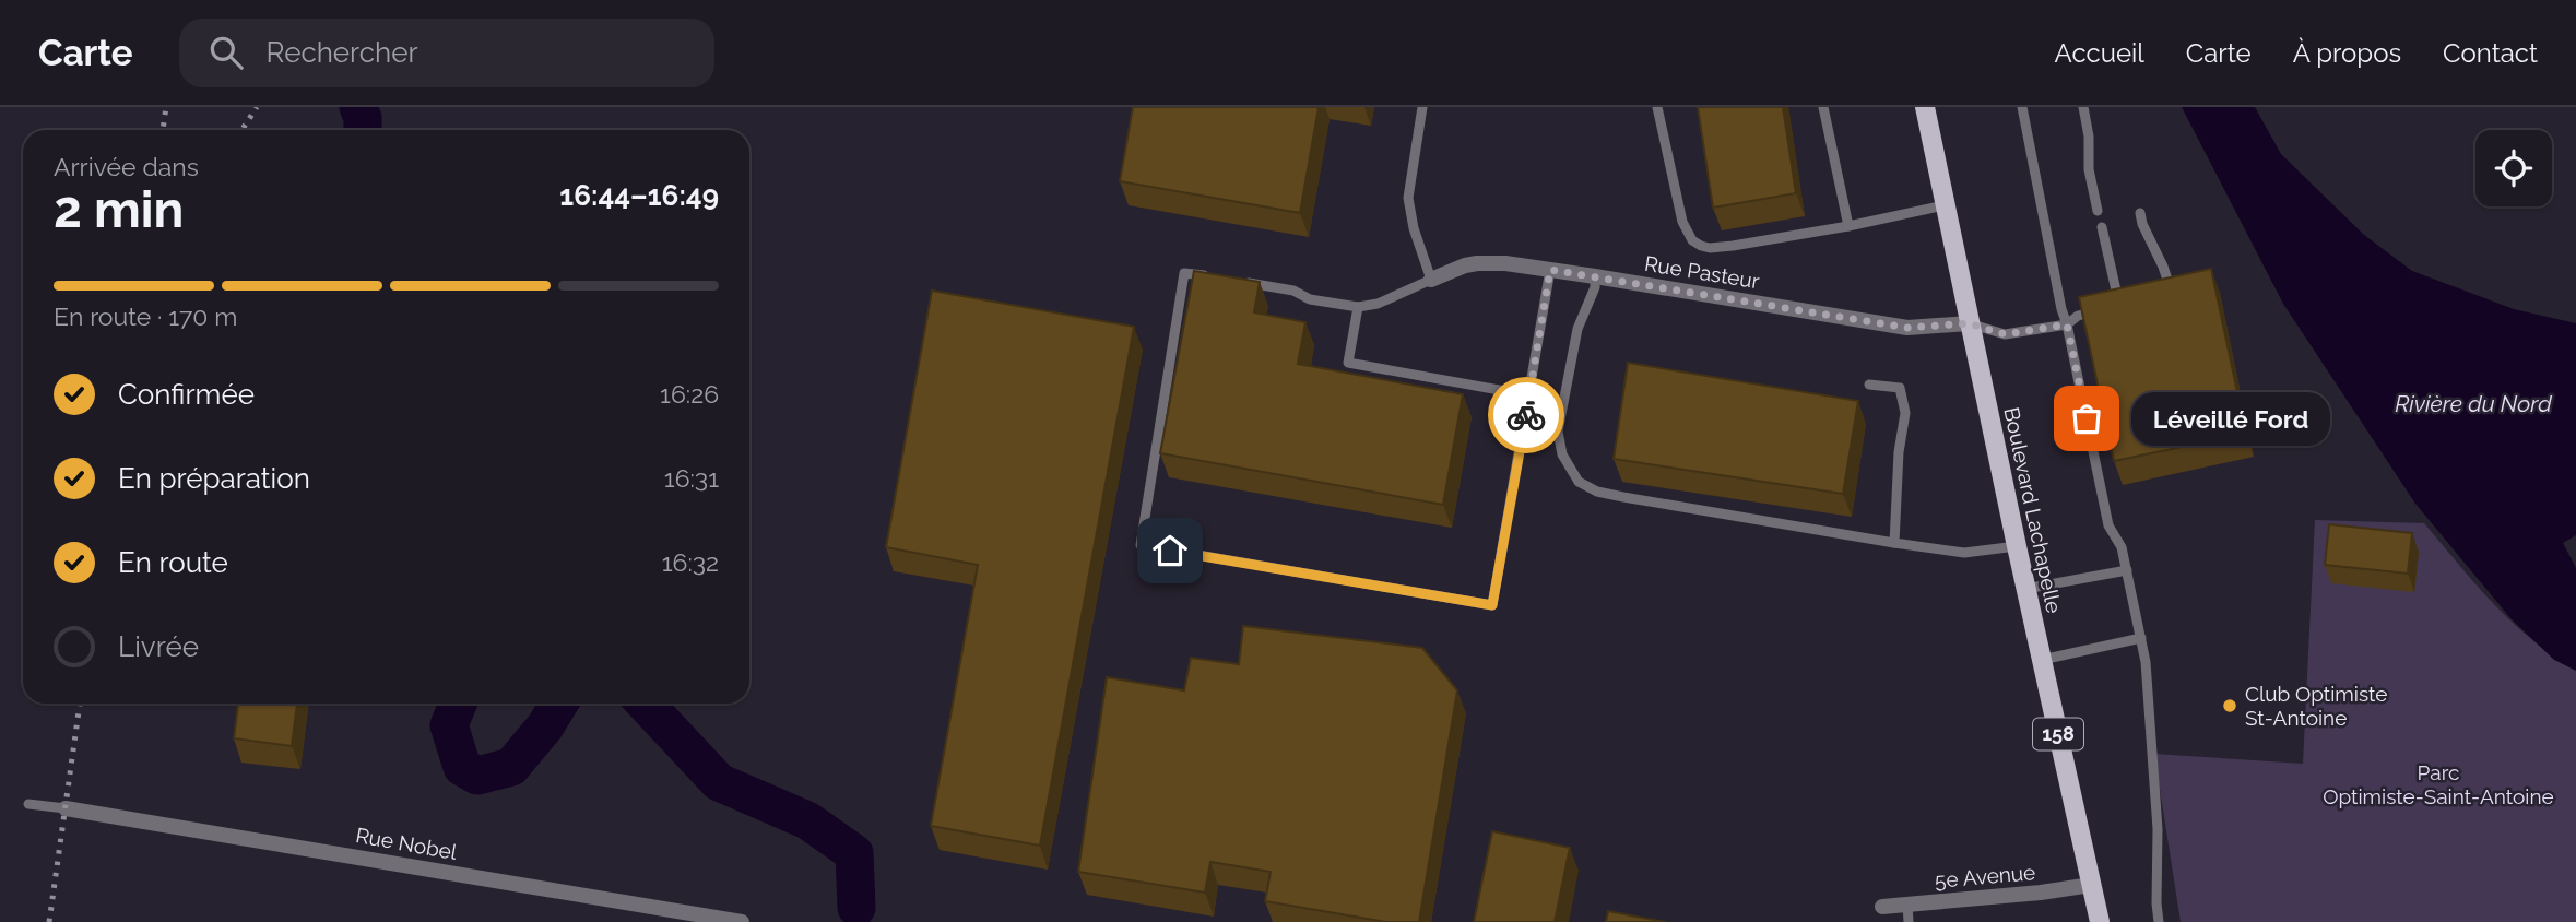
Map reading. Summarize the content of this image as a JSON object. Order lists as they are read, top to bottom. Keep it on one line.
{"streets":{"main road":["Boulevard Lachapelle","158"],"street":["Rue Pasteur","Rue Nobel","5e Avenue"]},"crossings":[["Rue Pasteur","Boulevard Lachapelle"],["Boulevard Lachapelle","5e Avenue"]],"water":["Rivière du Nord"],"parks":["Parc Optimiste-Saint-Antoine"],"places":["Léveillé Ford","Club Optimiste St-Antoine"],"page":{"header":"Carte","search":"Rechercher","nav":["Accueil","Carte","À propos","Contact"],"heading":["2 min","Arrivée dans","16:44–16:49"],"bar":"En route · 170 m","list":[["Confirmée","16:26"],["En préparation","16:31"],["En route","16:32"],"Livrée"],"bubble":"Léveillé Ford"}}
